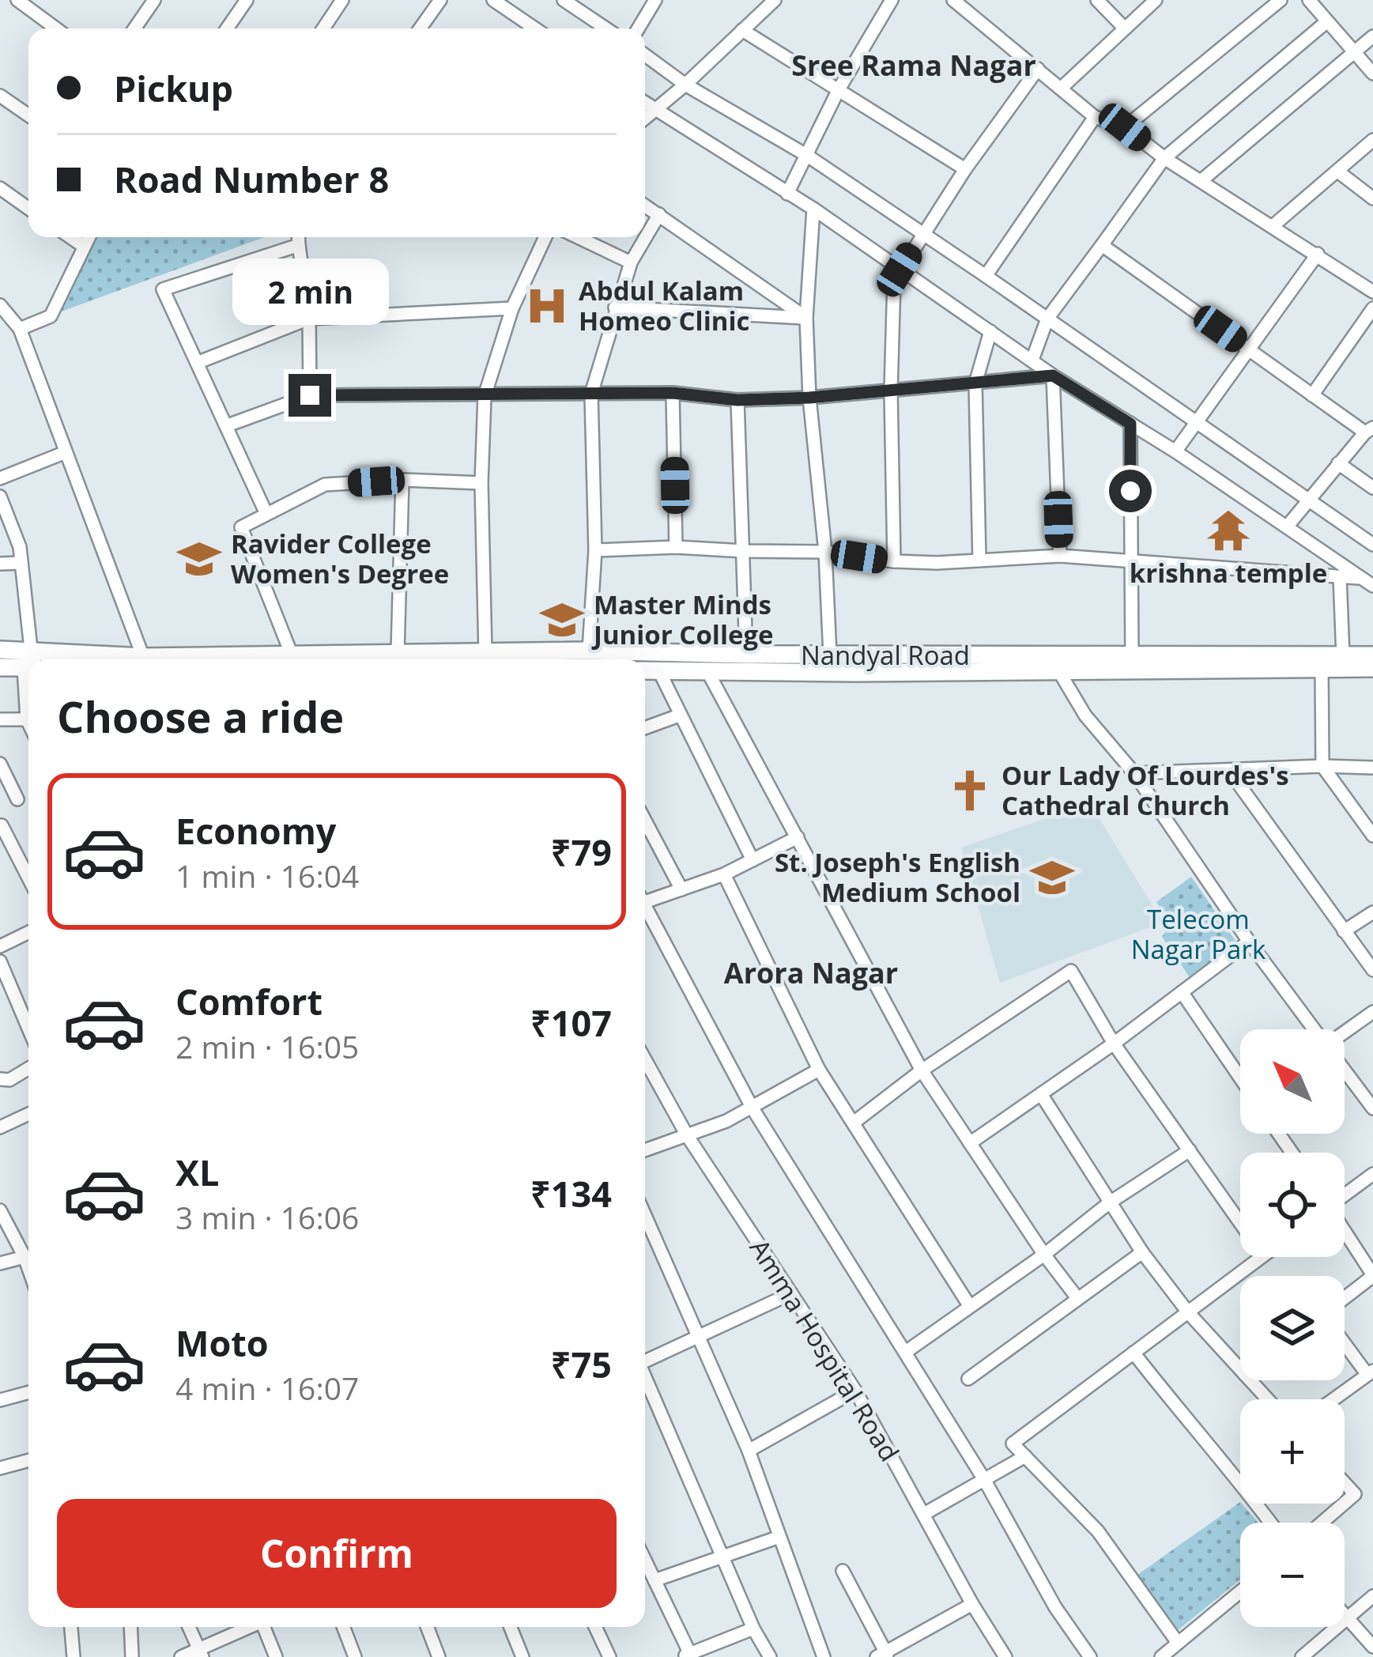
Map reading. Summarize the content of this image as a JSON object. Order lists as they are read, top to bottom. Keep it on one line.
{"streets":{"main road":["Nandyal Road"],"street":["Amma Hospital Road"]},"districts":["Sree Rama Nagar","Arora Nagar"],"parks":["Telecom Nagar Park"],"places":{"hospital":["Abdul Kalam Homeo Clinic"],"temple":["krishna temple"],"school or university":["Ravider College Women's Degree","Master Minds Junior College","St. Joseph's English Medium School"],"church":["Our Lady Of Lourdes's Cathedral Church"]},"north":"top left","page":{"banner":["Pickup","Road Number 8"],"bubble":"2 min","heading":"Choose a ride","list":[{"name":"Economy","note":"1 min · 16:04","value":"₹79"},{"name":"Comfort","note":"2 min · 16:05","value":"₹107"},{"name":"XL","note":"3 min · 16:06","value":"₹134"},{"name":"Moto","note":"4 min · 16:07","value":"₹75"}],"map_buttons":["+","−"],"buttons":"Confirm"}}
